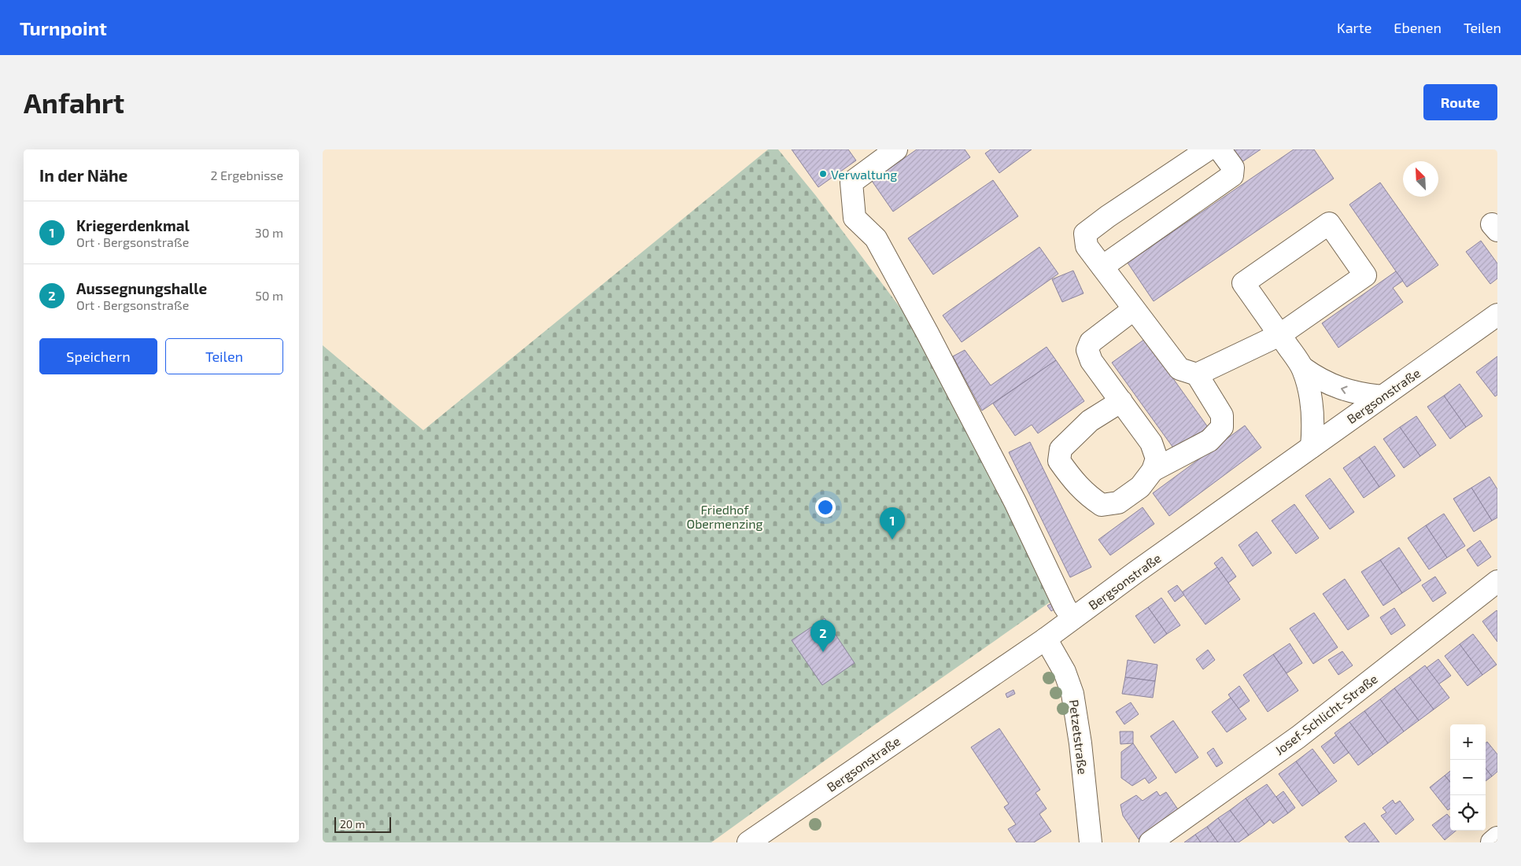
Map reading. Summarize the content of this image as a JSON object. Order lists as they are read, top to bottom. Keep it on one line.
{"streets":{"street":["Bergsonstraße","Josef-Schlicht-Straße","Petzetstraße"]},"crossings":[["Bergsonstraße","Petzetstraße"]],"parks":["Friedhof Obermenzing"],"places":["Verwaltung"],"scale_bar":"20 m","north":"top left","page":{"header":"Turnpoint","nav":["Karte","Ebenen","Teilen"],"buttons":["Route",["Speichern","Teilen"]],"title":"Anfahrt","heading":["In der Nähe","2 Ergebnisse"],"list":[{"mark":"1","name":"Kriegerdenkmal","note":"Ort · Bergsonstraße","value":"30 m"},{"mark":"2","name":"Aussegnungshalle","note":"Ort · Bergsonstraße","value":"50 m"}],"pins":["1","2"],"map_buttons":["+","−"],"scale":"20 m"}}
